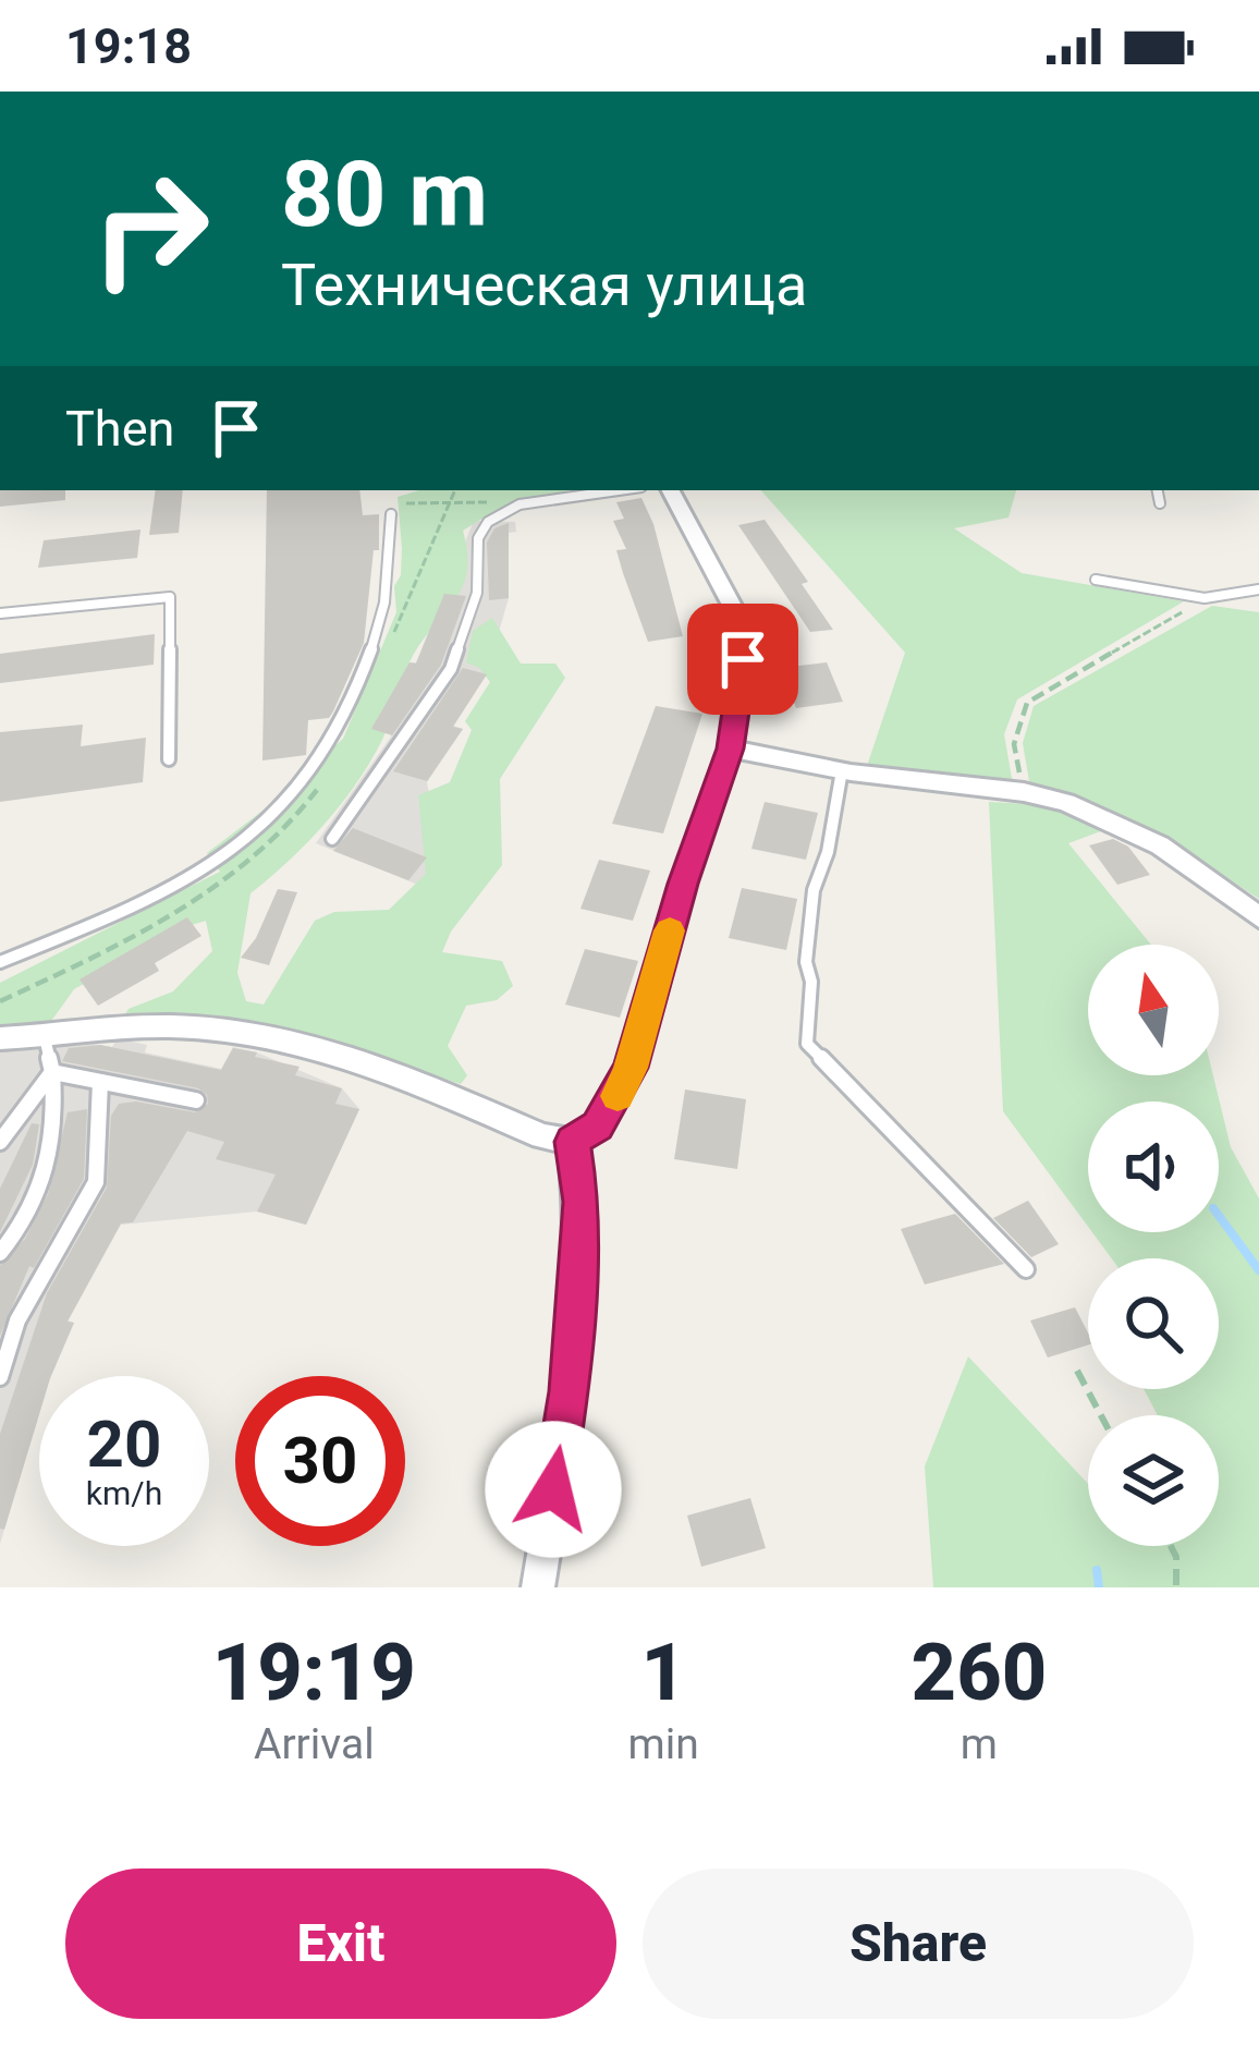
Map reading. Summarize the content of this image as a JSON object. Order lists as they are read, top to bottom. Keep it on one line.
{"north":"top","page":{"status":"19:18","turn":["80 m","Техническая улица"],"then":"Then","speed":"20 km/h","limit":"30","eta":["19:19","Arrival","1","min","260","m"],"buttons":["Exit","Share"]}}
